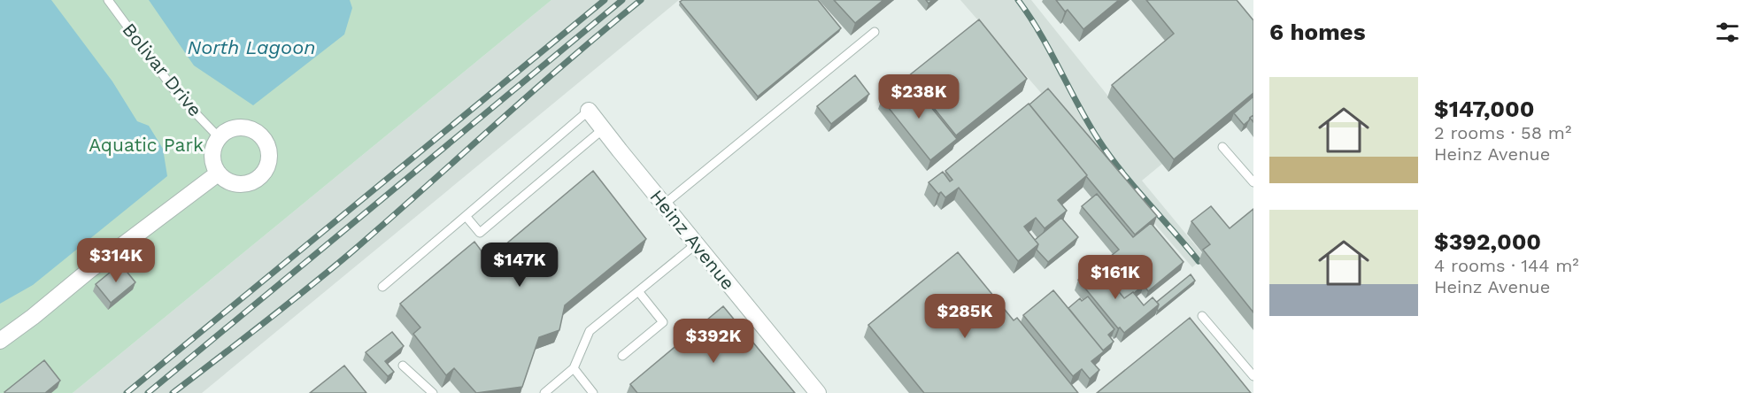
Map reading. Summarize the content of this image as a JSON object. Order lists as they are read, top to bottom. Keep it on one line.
{"streets":{"street":["Heinz Avenue"],"lane":["Bolivar Drive"]},"water":["North Lagoon"],"parks":["Aquatic Park"],"page":{"heading":"6 homes","list":[{"name":"$147,000","note":"2 rooms · 58 m² · Heinz Avenue"},{"name":"$392,000","note":"4 rooms · 144 m² · Heinz Avenue"}],"price":["$238K","$314K","$147K","$161K","$285K","$392K"]}}
